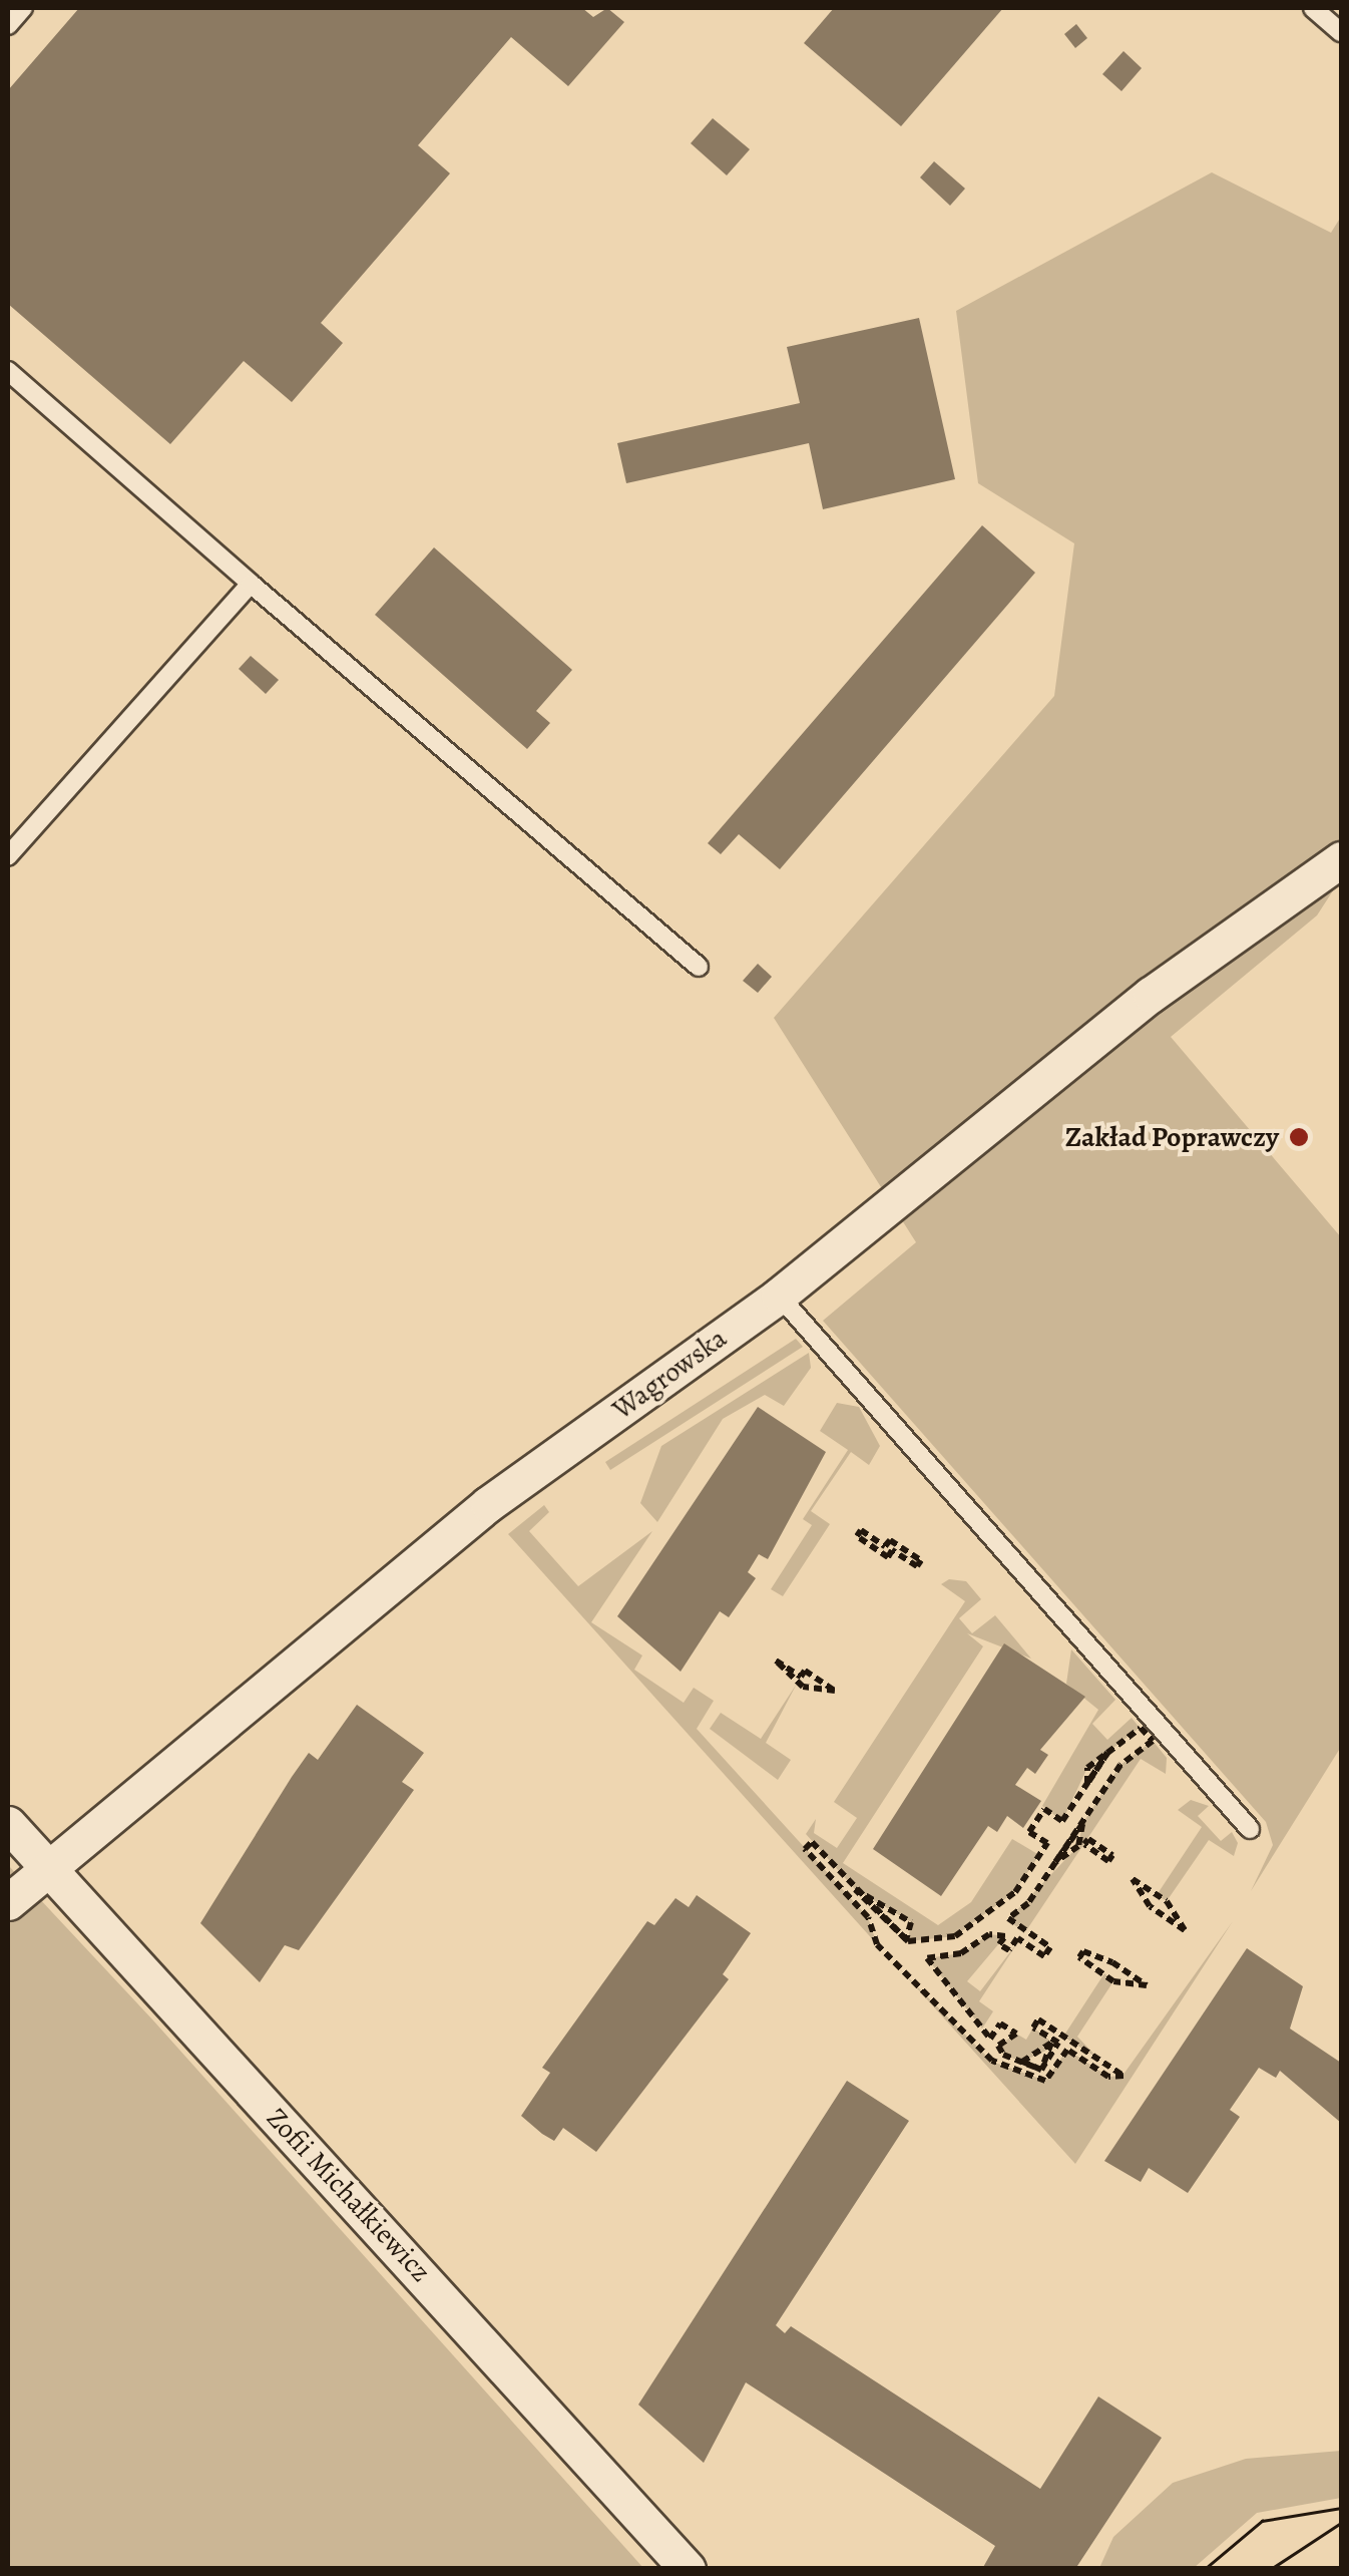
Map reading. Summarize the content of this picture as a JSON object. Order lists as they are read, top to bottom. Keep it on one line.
{"streets":{"street":["Wagrowska","Zofii Michałkiewicz"]},"crossings":[["Wagrowska","Zofii Michałkiewicz"]],"places":["Zakład Poprawczy"]}
